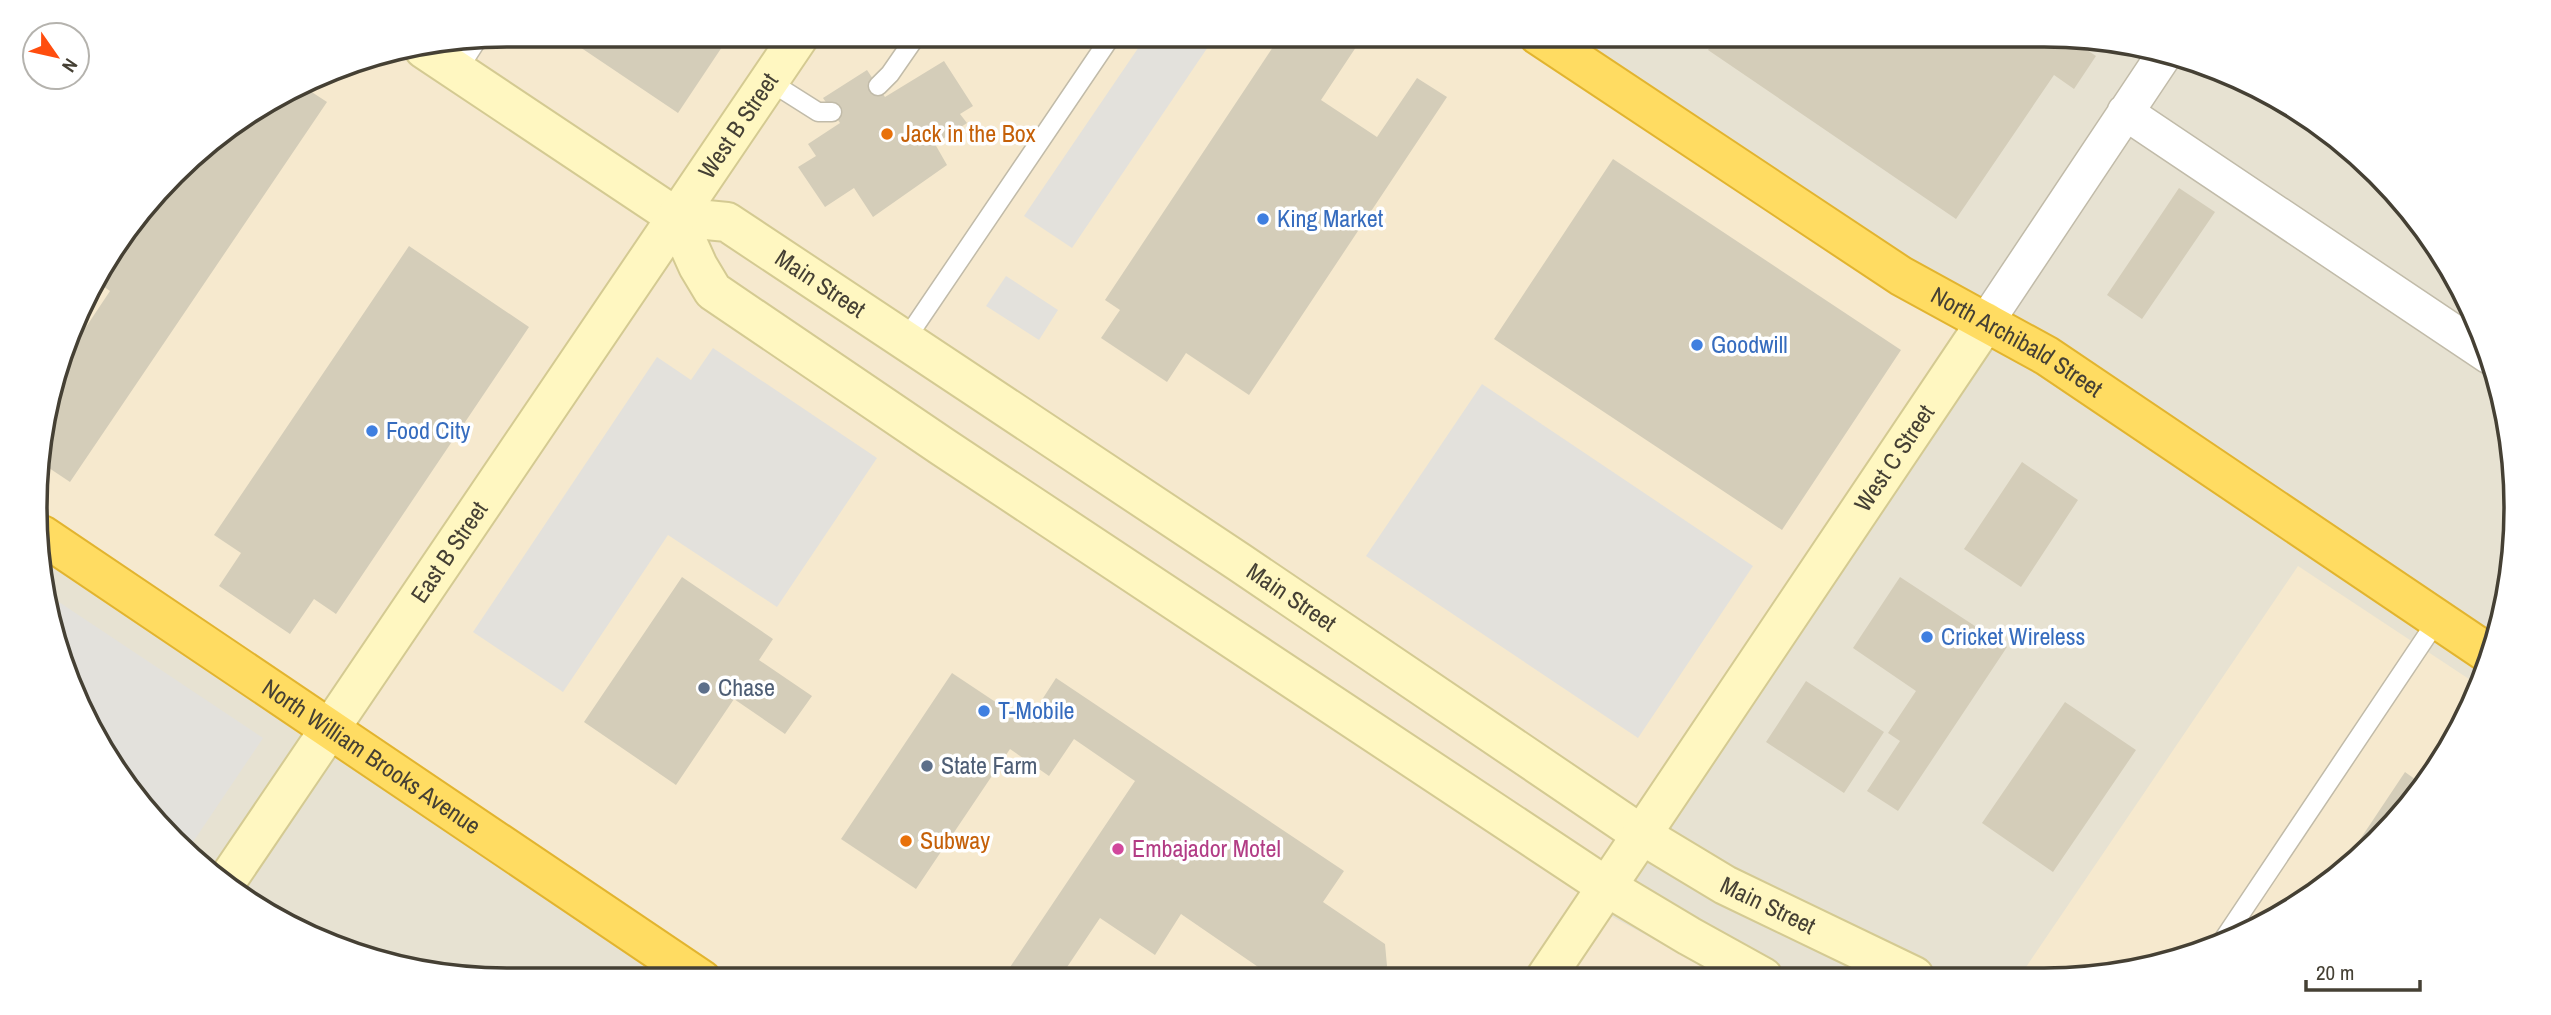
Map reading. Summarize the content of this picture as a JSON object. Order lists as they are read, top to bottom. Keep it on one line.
{"streets":{"highway":["North Archibald Street","North William Brooks Avenue"],"main road":["West B Street","Main Street","West C Street","East B Street"]},"crossings":[["West B Street","Main Street"],["West B Street","East B Street"],["Main Street","West C Street"],["Main Street","East B Street"],["North Archibald Street","West C Street"],["East B Street","North William Brooks Avenue"]],"places":["Jack in the Box","King Market","Goodwill","Food City","Cricket Wireless","Chase","T-Mobile","State Farm","Subway","Embajador Motel"],"scale_bar":"20 m","north":"bottom right"}
